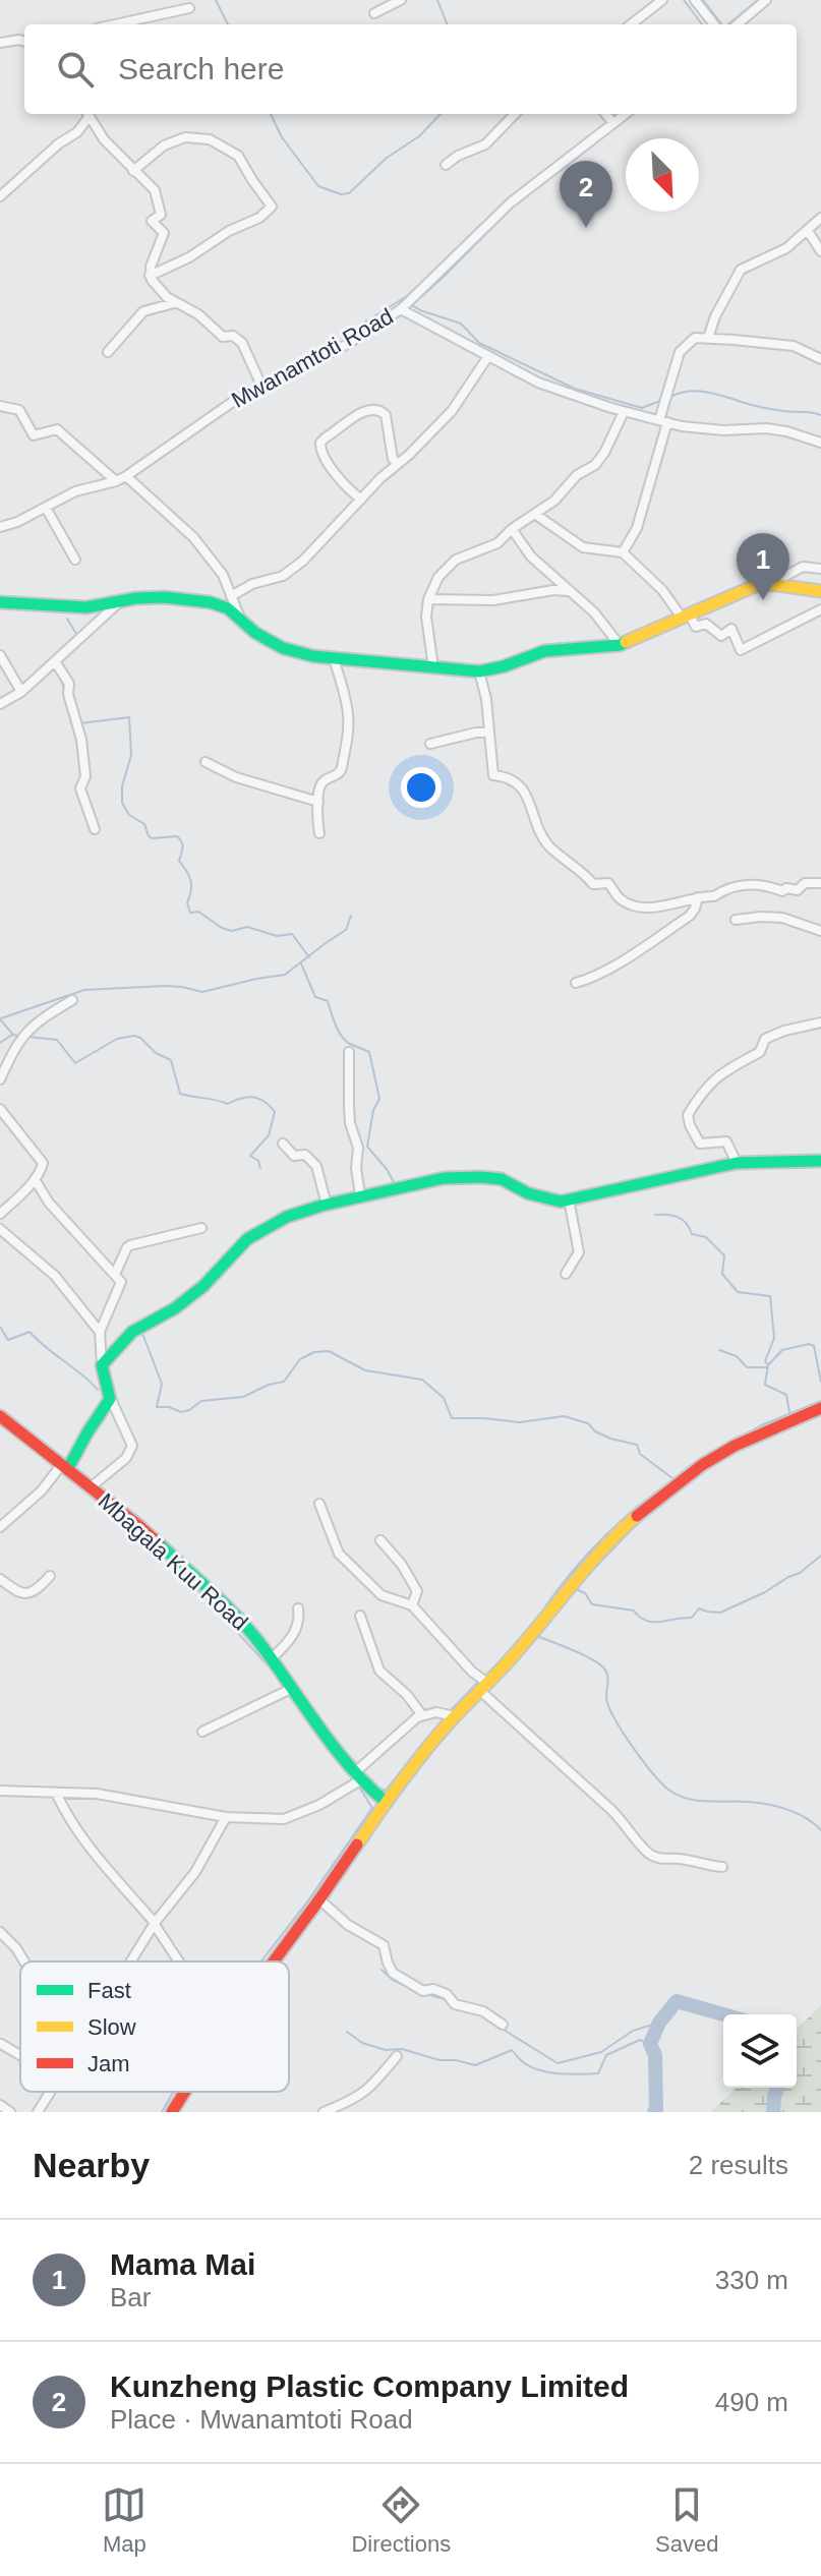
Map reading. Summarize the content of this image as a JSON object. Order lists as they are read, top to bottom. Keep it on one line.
{"streets":{"street":["Mwanamtoti Road","Mbagala Kuu Road"]},"legend":["Fast","Slow","Jam"],"north":"bottom right","page":{"search":"Search here","pins":["2","1"],"heading":["Nearby","2 results"],"list":[{"mark":"1","name":"Mama Mai","note":"Bar","value":"330 m"},{"mark":"2","name":"Kunzheng Plastic Company Limited","note":"Place · Mwanamtoti Road","value":"490 m"}],"nav":["Map","Directions","Saved"]}}
